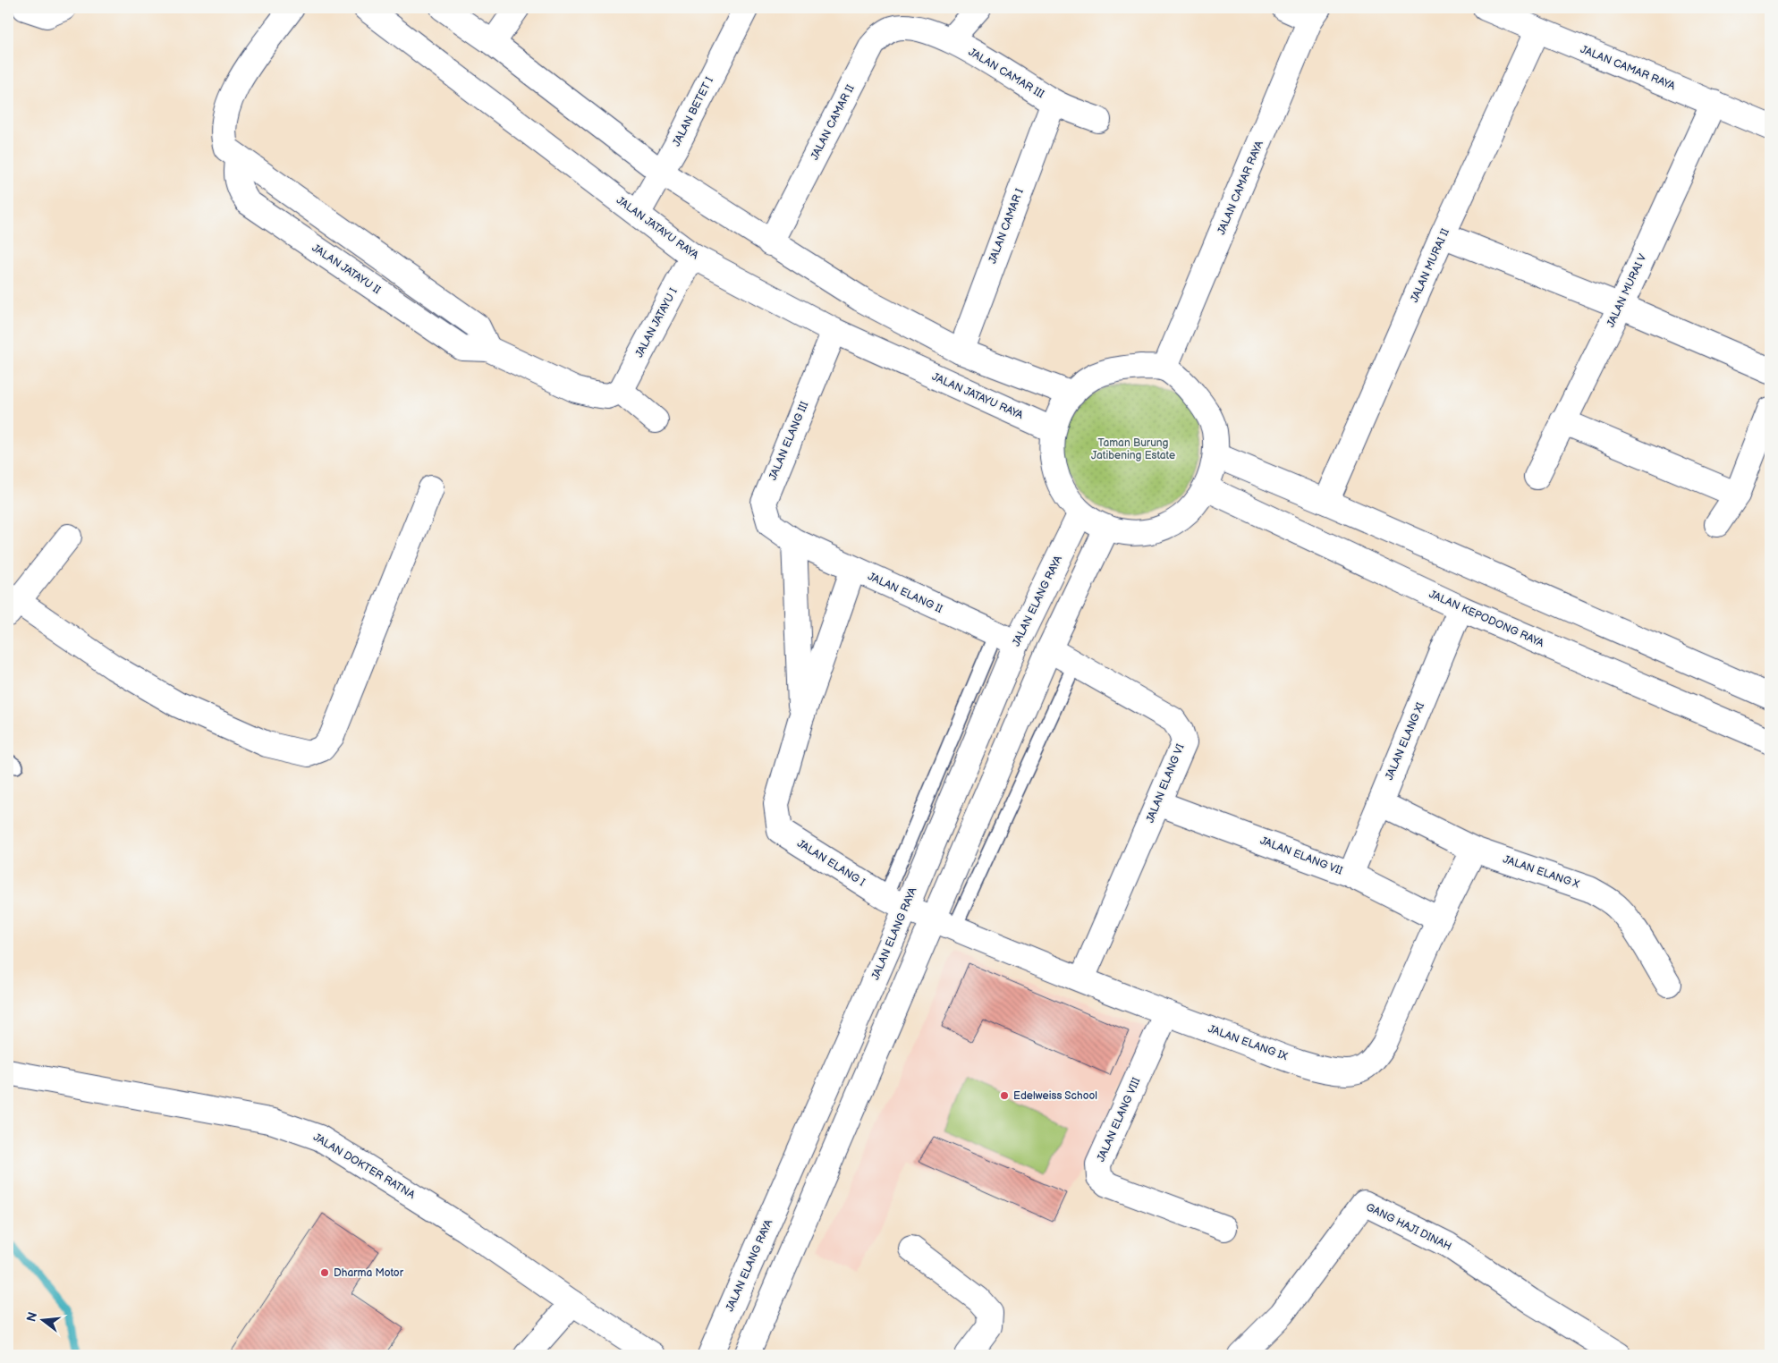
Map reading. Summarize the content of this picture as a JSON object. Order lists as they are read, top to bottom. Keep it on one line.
{"streets":{"street":["JALAN CAMAR RAYA","JALAN CAMAR III","JALAN BETET I","JALAN CAMAR II","JALAN CAMAR I","JALAN JATAYU RAYA","JALAN MURAI II","JALAN JATAYU II","JALAN MURAI V","JALAN JATAYU I","JALAN ELANG III","JALAN ELANG II","JALAN ELANG RAYA","JALAN KEPODONG RAYA","JALAN ELANG XI","JALAN ELANG VI","JALAN ELANG VII","JALAN ELANG I","JALAN ELANG X","JALAN ELANG IX","JALAN ELANG VIII","JALAN DOKTER RATNA","GANG HAJI DINAH"]},"crossings":[["JALAN CAMAR RAYA","JALAN MURAI II"],["JALAN CAMAR RAYA","JALAN MURAI V"],["JALAN CAMAR III","JALAN CAMAR II"],["JALAN CAMAR III","JALAN CAMAR I"],["JALAN BETET I","JALAN JATAYU RAYA"],["JALAN JATAYU RAYA","JALAN JATAYU I"],["JALAN JATAYU RAYA","JALAN ELANG III"],["JALAN JATAYU II","JALAN JATAYU I"],["JALAN ELANG III","JALAN ELANG II"],["JALAN ELANG II","JALAN ELANG RAYA"],["JALAN ELANG RAYA","JALAN ELANG I"],["JALAN ELANG RAYA","JALAN ELANG IX"],["JALAN KEPODONG RAYA","JALAN ELANG XI"],["JALAN ELANG XI","JALAN ELANG VII"],["JALAN ELANG XI","JALAN ELANG X"],["JALAN ELANG VI","JALAN ELANG VII"],["JALAN ELANG VI","JALAN ELANG IX"],["JALAN ELANG VII","JALAN ELANG IX"],["JALAN ELANG I","JALAN ELANG IX"],["JALAN ELANG X","JALAN ELANG IX"],["JALAN ELANG IX","JALAN ELANG VIII"]],"parks":["Taman Burung Jatibening Estate"],"places":["Edelweiss School","Dharma Motor"],"north":"left"}
